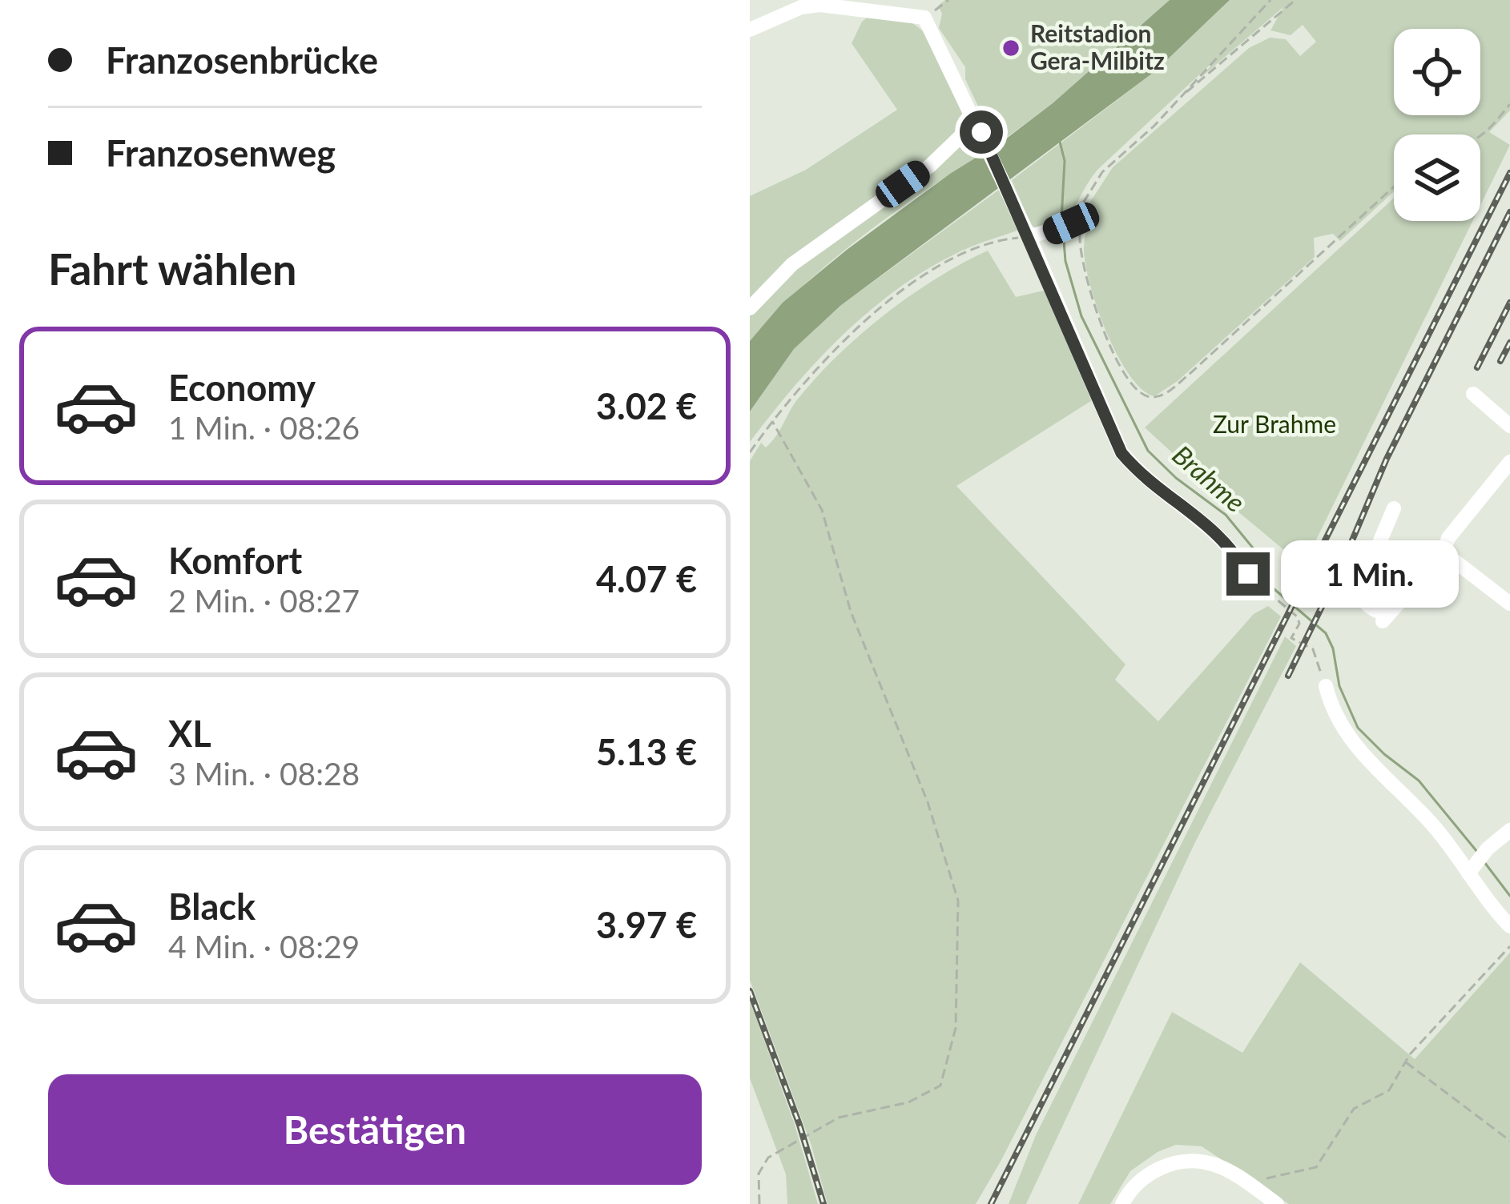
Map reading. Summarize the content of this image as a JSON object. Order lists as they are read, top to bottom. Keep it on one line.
{"water":["Brahme"],"parks":["Zur Brahme"],"places":["Reitstadion Gera-Milbitz"],"page":{"banner":["Franzosenbrücke","Franzosenweg"],"heading":"Fahrt wählen","list":[{"name":"Economy","note":"1 Min. · 08:26","value":"3.02 €"},{"name":"Komfort","note":"2 Min. · 08:27","value":"4.07 €"},{"name":"XL","note":"3 Min. · 08:28","value":"5.13 €"},{"name":"Black","note":"4 Min. · 08:29","value":"3.97 €"}],"bubble":"1 Min.","buttons":"Bestätigen"}}
